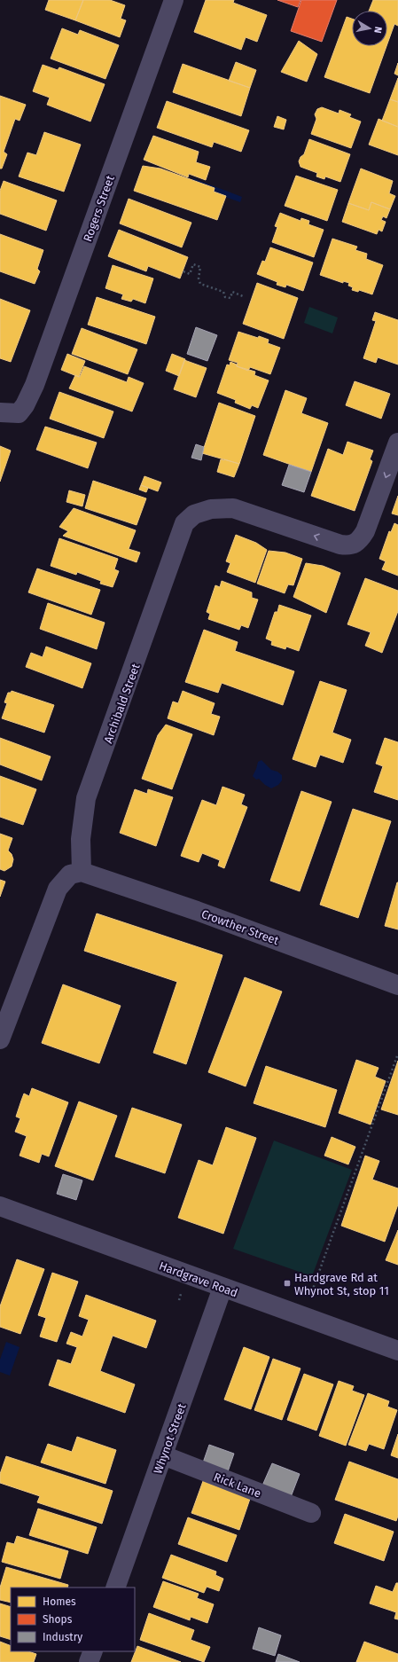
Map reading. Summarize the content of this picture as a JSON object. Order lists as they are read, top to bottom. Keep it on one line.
{"streets":{"street":["Rogers Street","Archibald Street","Crowther Street","Hardgrave Road","Whynot Street","Rick Lane"]},"crossings":[["Archibald Street","Crowther Street"],["Hardgrave Road","Whynot Street"],["Whynot Street","Rick Lane"]],"one_way":["Archibald Street"],"places":{"transit":["Hardgrave Rd at Whynot St, stop 11"]},"legend":["Homes","Shops","Industry"],"north":"right"}
